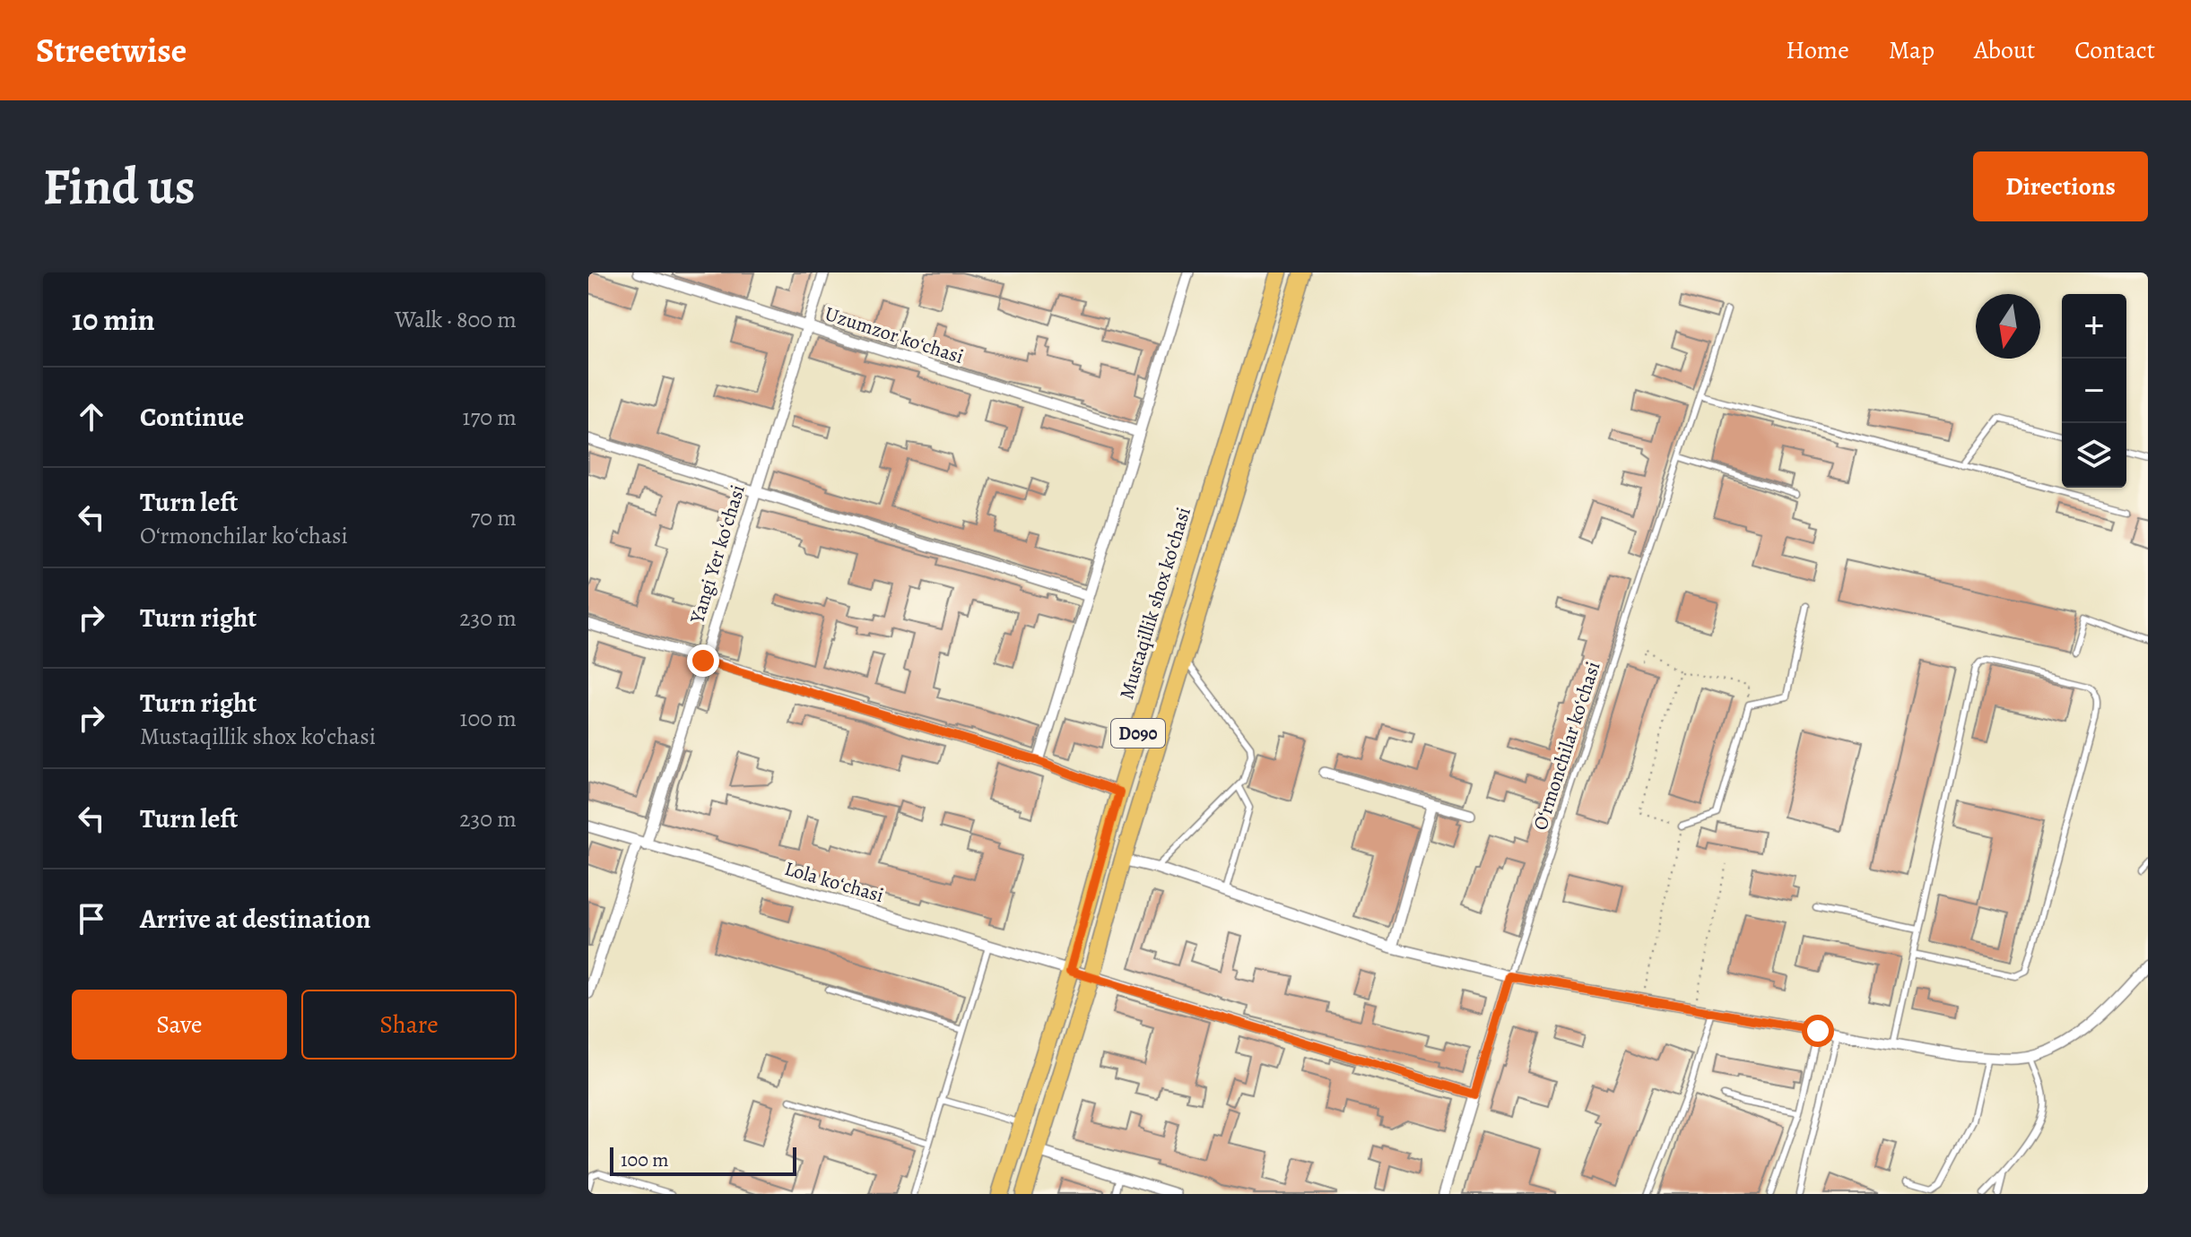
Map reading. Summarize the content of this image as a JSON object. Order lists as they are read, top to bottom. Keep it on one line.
{"streets":{"main road":["Mustaqillik shox ko'chasi","D090"],"street":["Uzumzor koʻchasi","Yangi Yer koʻchasi","Oʻrmonchilar koʻchasi","Lola koʻchasi"]},"crossings":[["Uzumzor koʻchasi","Yangi Yer koʻchasi"],["Yangi Yer koʻchasi","Lola koʻchasi"],["Mustaqillik shox ko'chasi","Lola koʻchasi"],["D090","Lola koʻchasi"],["Oʻrmonchilar koʻchasi","Lola koʻchasi"]],"scale_bar":"100 m","north":"bottom","page":{"header":"Streetwise","nav":["Home","Map","About","Contact"],"buttons":["Directions",["Save","Share"]],"title":"Find us","heading":["10 min","Walk · 800 m"],"map_buttons":["+","−"],"list":[["Continue","170 m"],["Turn left","Oʻrmonchilar koʻchasi","70 m"],["Turn right","230 m"],["Turn right","Mustaqillik shox ko'chasi","100 m"],["Turn left","230 m"],"Arrive at destination"],"scale":"100 m"}}
